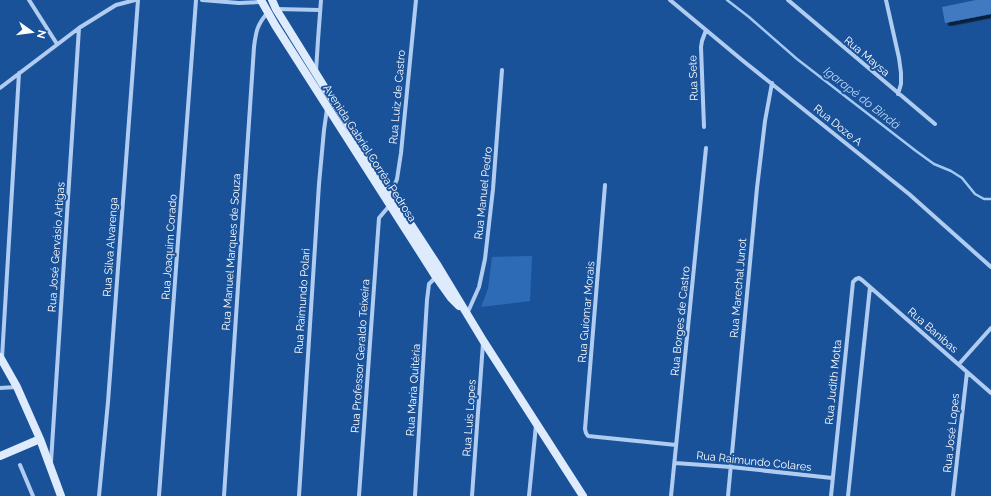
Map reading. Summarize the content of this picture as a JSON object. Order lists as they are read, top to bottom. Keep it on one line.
{"streets":{"street":["Rua Maysa","Rua Sete","Rua Luiz de Castro","Rua Doze A","Avenida Gabriel Corrêa Pedrosa","Rua Manuel Pedro","Rua José Gervásio Artigas","Rua Silva Alvarenga","Rua Joaquim Corado","Rua Manuel Marques de Souza","Rua Marechal Junot","Rua Raimundo Polari","Rua Guiomar Morais","Rua Borges de Castro","Rua Banibas","Rua Professor Geraldo Teixeira","Rua Judith Motta","Rua Maria Quitéria","Rua Luis Lopes","Rua José Lopes","Rua Raimundo Colares"]},"crossings":[["Rua Sete","Rua Doze A"],["Rua Luiz de Castro","Avenida Gabriel Corrêa Pedrosa"],["Rua Doze A","Rua Marechal Junot"],["Avenida Gabriel Corrêa Pedrosa","Rua Manuel Pedro"],["Avenida Gabriel Corrêa Pedrosa","Rua Manuel Marques de Souza"],["Avenida Gabriel Corrêa Pedrosa","Rua Raimundo Polari"],["Avenida Gabriel Corrêa Pedrosa","Rua Professor Geraldo Teixeira"],["Avenida Gabriel Corrêa Pedrosa","Rua Maria Quitéria"],["Avenida Gabriel Corrêa Pedrosa","Rua Luis Lopes"],["Rua Marechal Junot","Rua Raimundo Colares"],["Rua Guiomar Morais","Rua Borges de Castro"],["Rua Borges de Castro","Rua Raimundo Colares"],["Rua Banibas","Rua Judith Motta"],["Rua Banibas","Rua José Lopes"],["Rua Judith Motta","Rua Raimundo Colares"]],"water":["Igarapé do Bindá"],"north":"right"}
